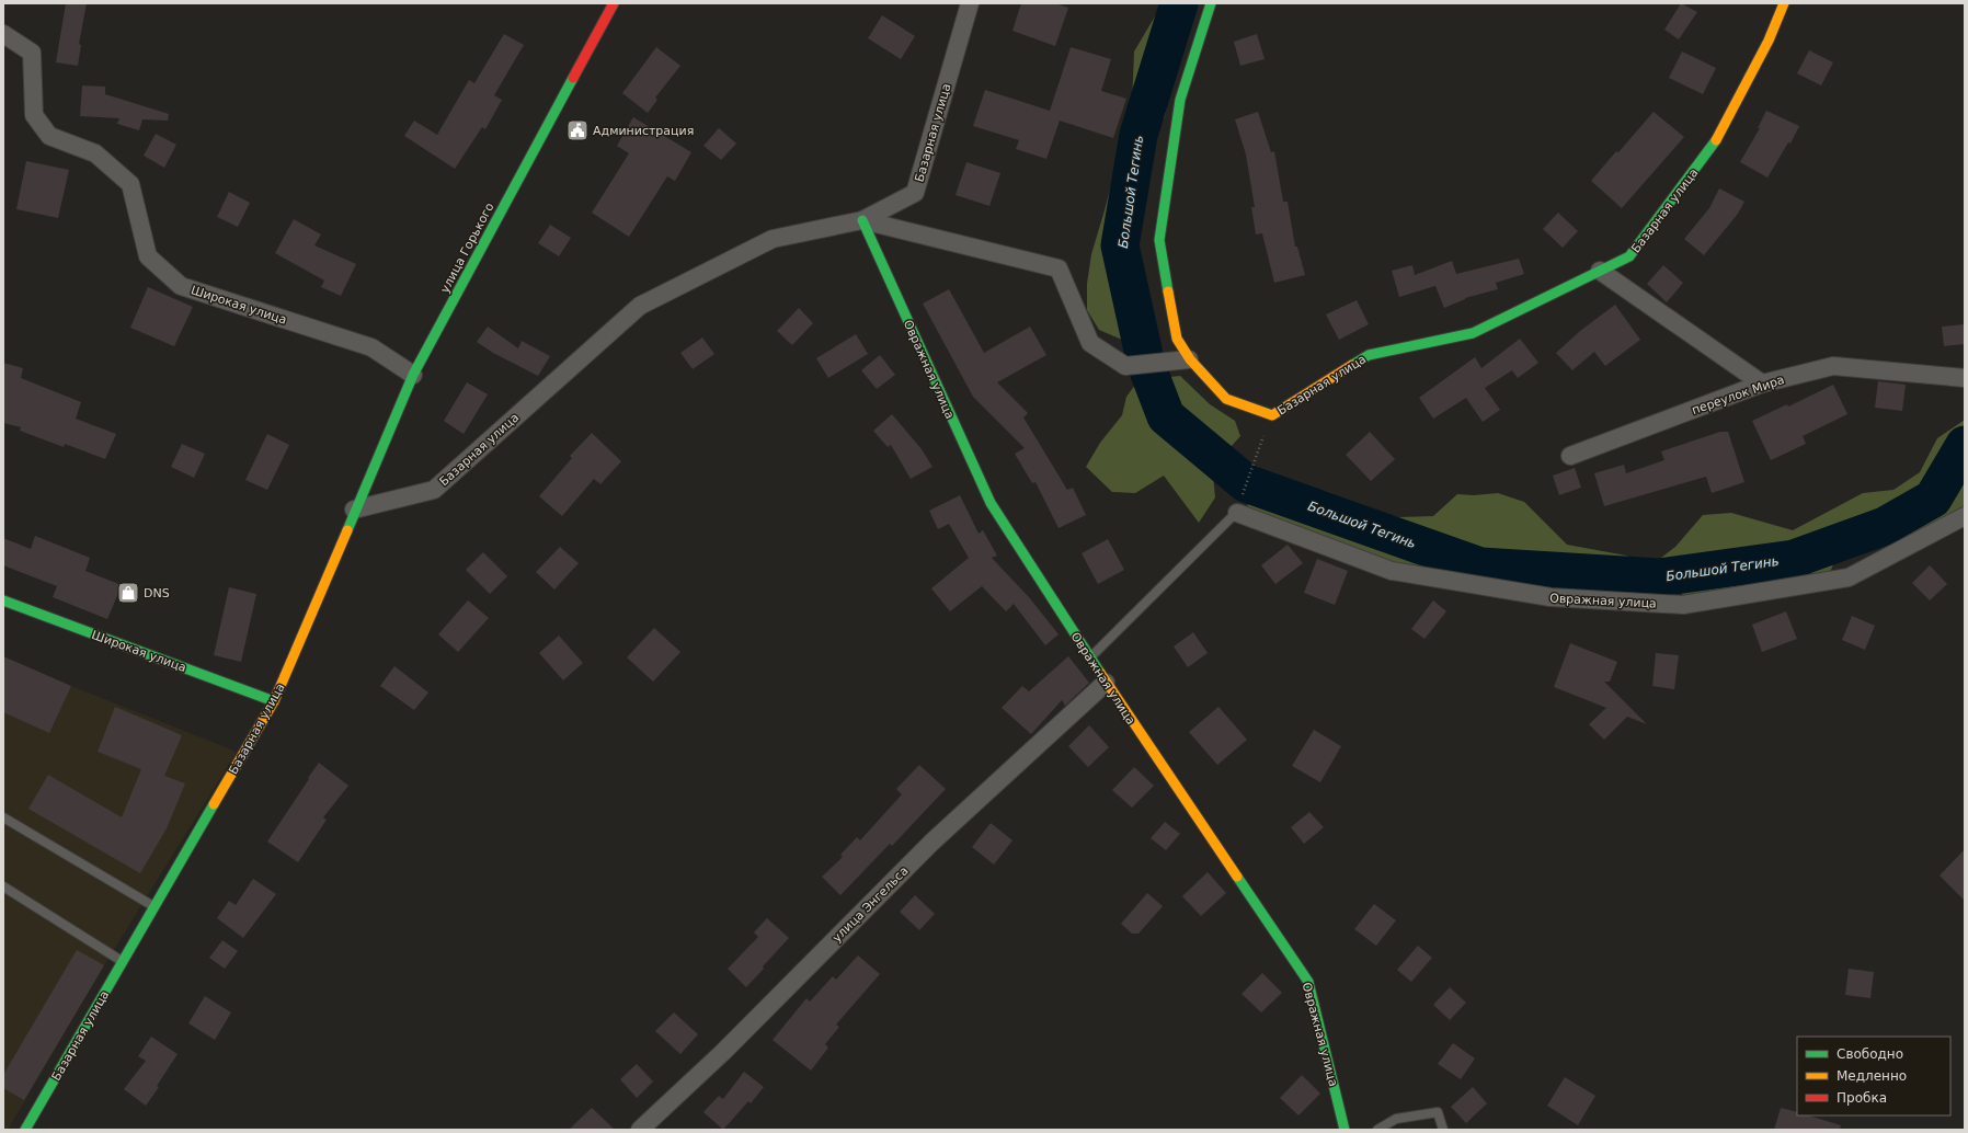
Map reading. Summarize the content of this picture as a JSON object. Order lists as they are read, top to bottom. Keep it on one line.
{"streets":{"street":["Базарная улица","улица Горького","Широкая улица","Овражная улица","переулок Мира","улица Энгельса"]},"crossings":[["Базарная улица","улица Горького"],["Базарная улица","Широкая улица"],["Базарная улица","Овражная улица"],["улица Горького","Широкая улица"],["Овражная улица","улица Энгельса"]],"water":["Большой Тегинь"],"places":{"public building":["Администрация"],"shop":["DNS"]},"legend":["Свободно","Медленно","Пробка"]}
